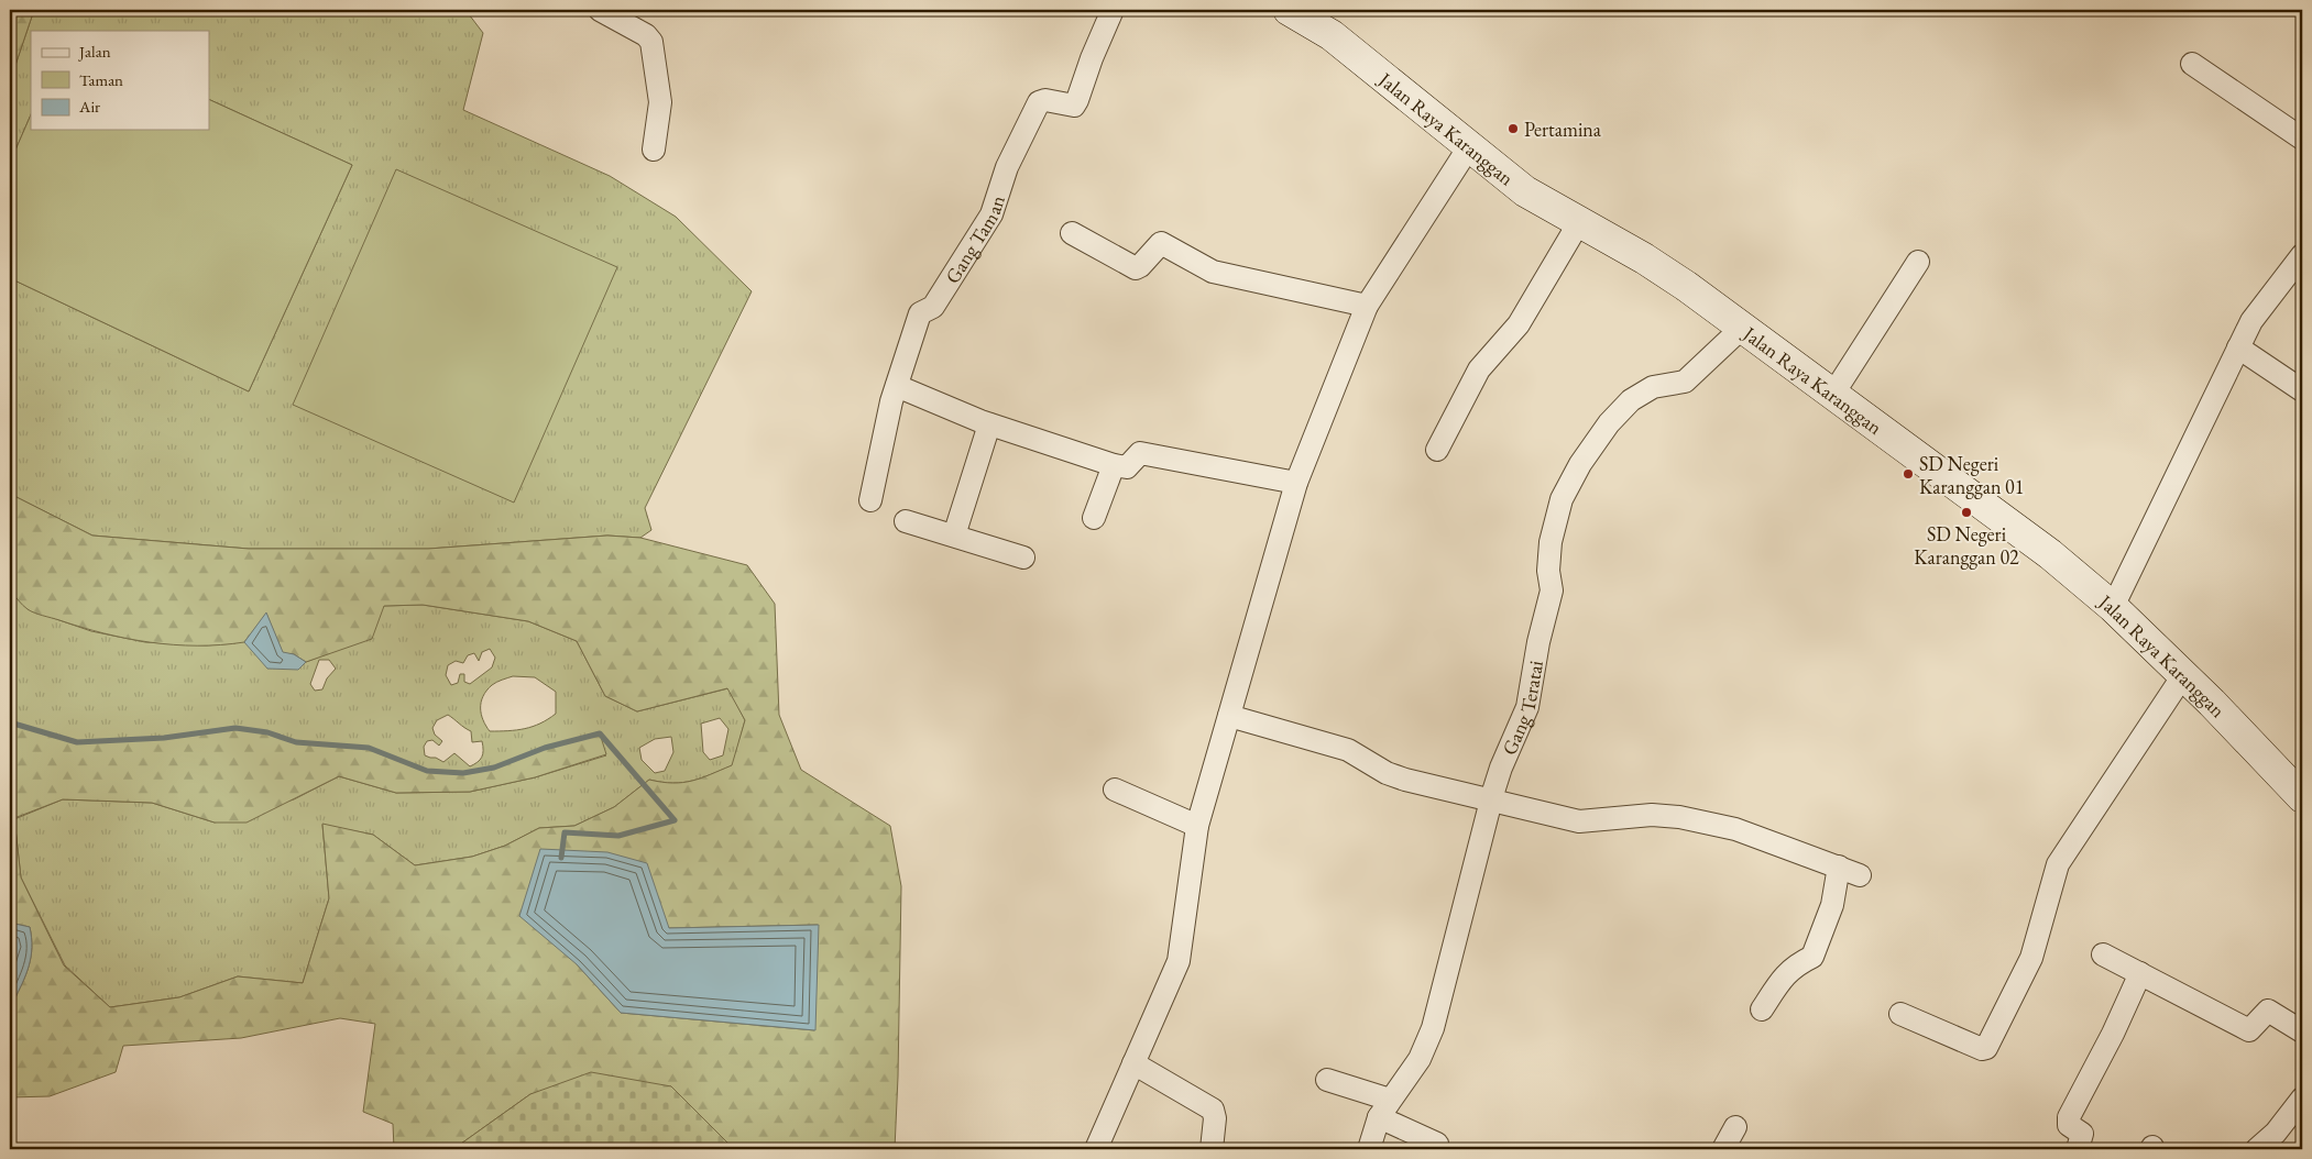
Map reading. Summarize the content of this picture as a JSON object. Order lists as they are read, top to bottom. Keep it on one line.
{"streets":{"street":["Jalan Raya Karanggan","Gang Taman","Gang Teratai"]},"crossings":[["Jalan Raya Karanggan","Gang Teratai"]],"places":["Pertamina","SD Negeri Karanggan 01","SD Negeri Karanggan 02"],"legend":["Jalan","Taman","Air"]}
